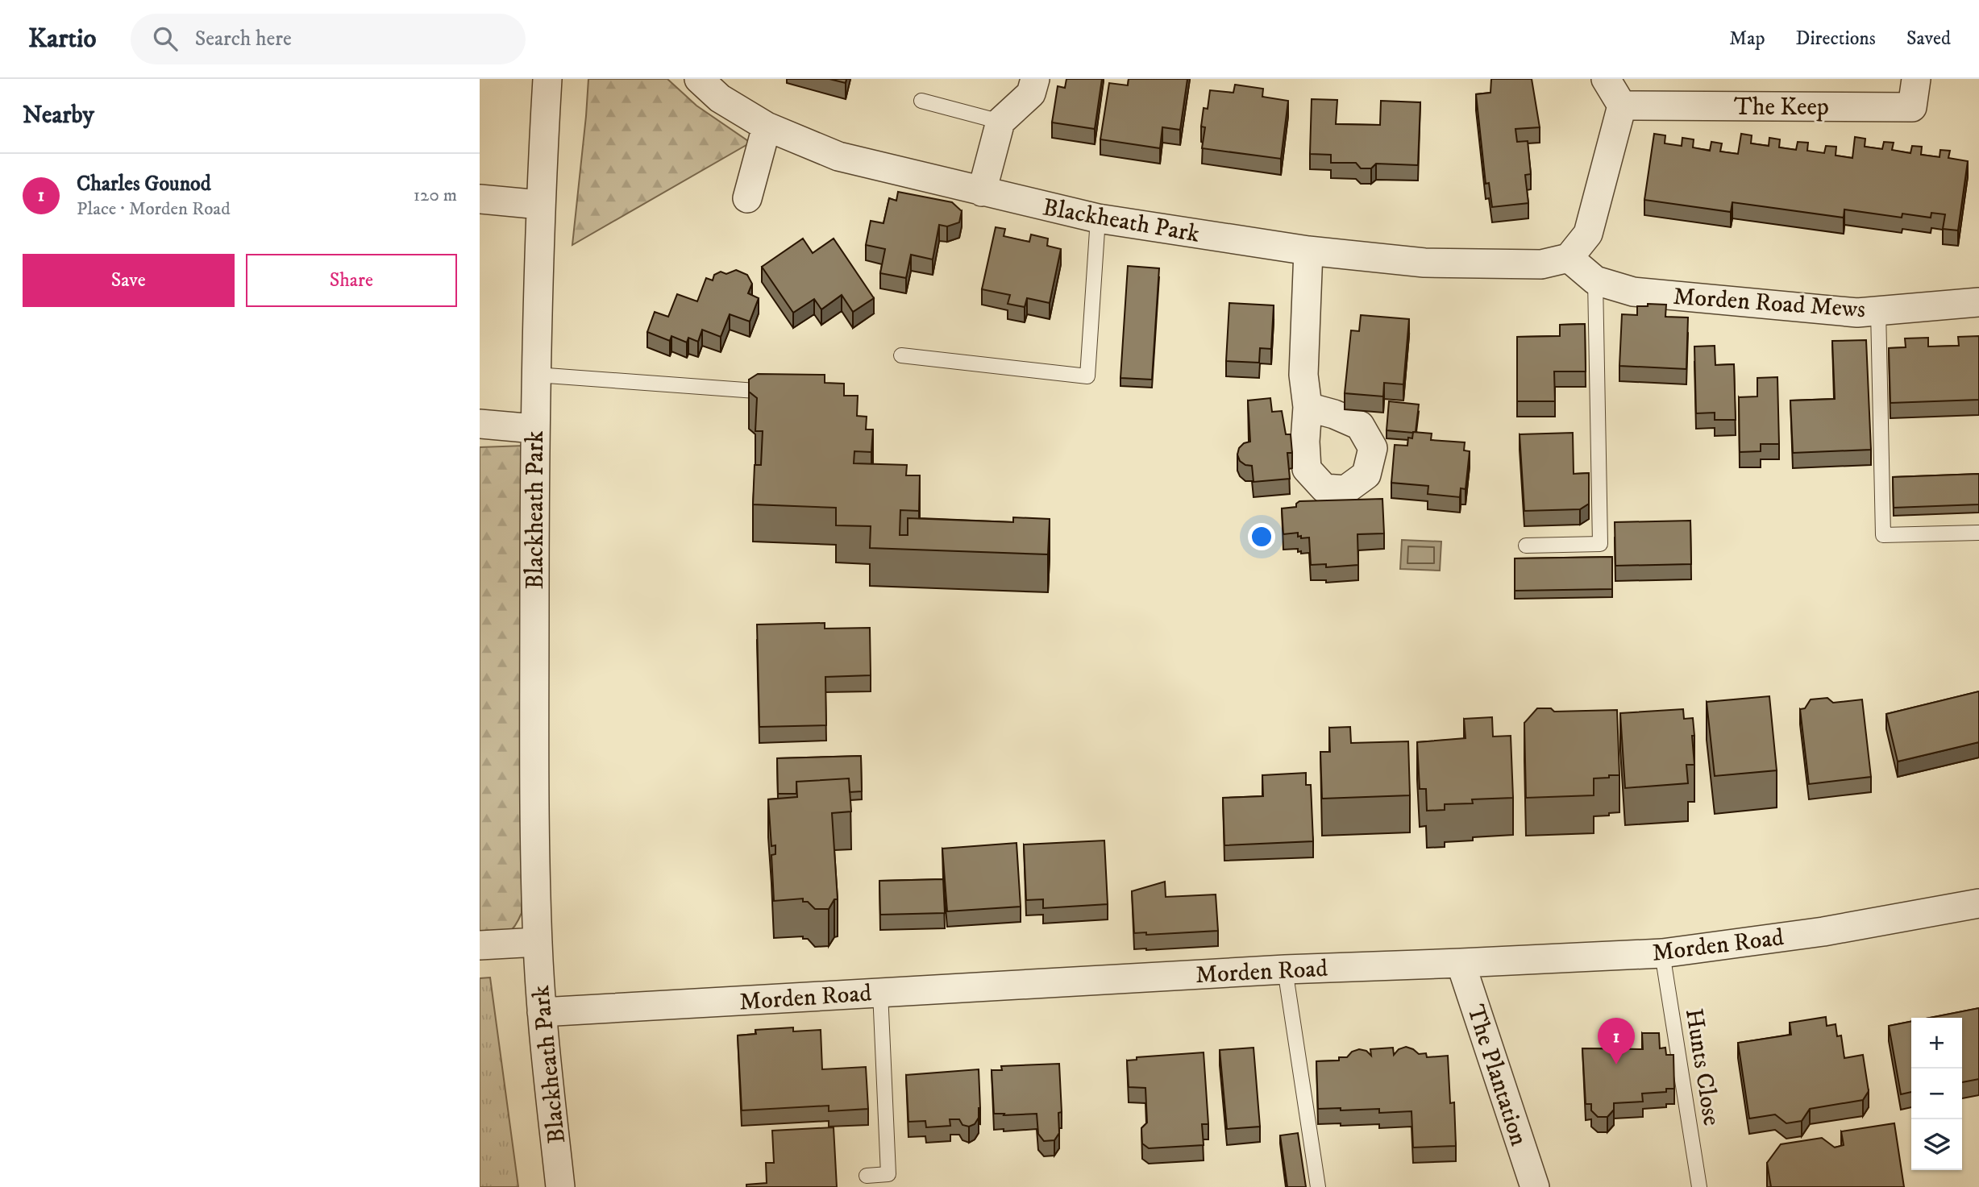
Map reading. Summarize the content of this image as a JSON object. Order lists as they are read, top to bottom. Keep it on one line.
{"streets":{"street":["The Keep","Blackheath Park","Morden Road Mews","Morden Road","The Plantation"],"lane":["Hunts Close"]},"crossings":[["Blackheath Park","Morden Road Mews"],["Blackheath Park","Morden Road"],["Morden Road","Hunts Close"],["Morden Road","The Plantation"]],"page":{"header":"Kartio","search":"Search here","nav":["Map","Directions","Saved"],"heading":"Nearby","list":[{"mark":"1","name":"Charles Gounod","note":"Place · Morden Road","value":"120 m"}],"buttons":["Save","Share"],"map_buttons":["+","−"],"pins":"1"}}
